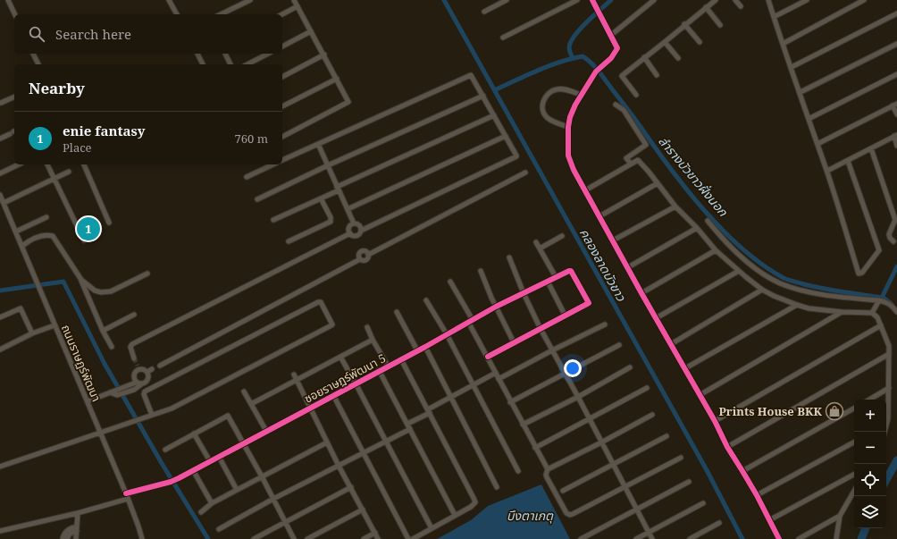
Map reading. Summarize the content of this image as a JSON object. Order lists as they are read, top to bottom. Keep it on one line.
{"streets":{"street":["ถนนราษฏร์พัฒนา","ซอยราษฎร์พัฒนา 5"]},"crossings":[["ถนนราษฏร์พัฒนา","ซอยราษฎร์พัฒนา 5"]],"water":["ลำรางบัวขาวฝั่งนอก","คลองลาดบัวขาว","บึงตาเกตุ"],"places":{"shop":["Prints House BKK"]},"page":{"search":"Search here","heading":"Nearby","list":[{"mark":"1","name":"enie fantasy","note":"Place","value":"760 m"}],"pins":"1","map_buttons":["+","−"]}}
